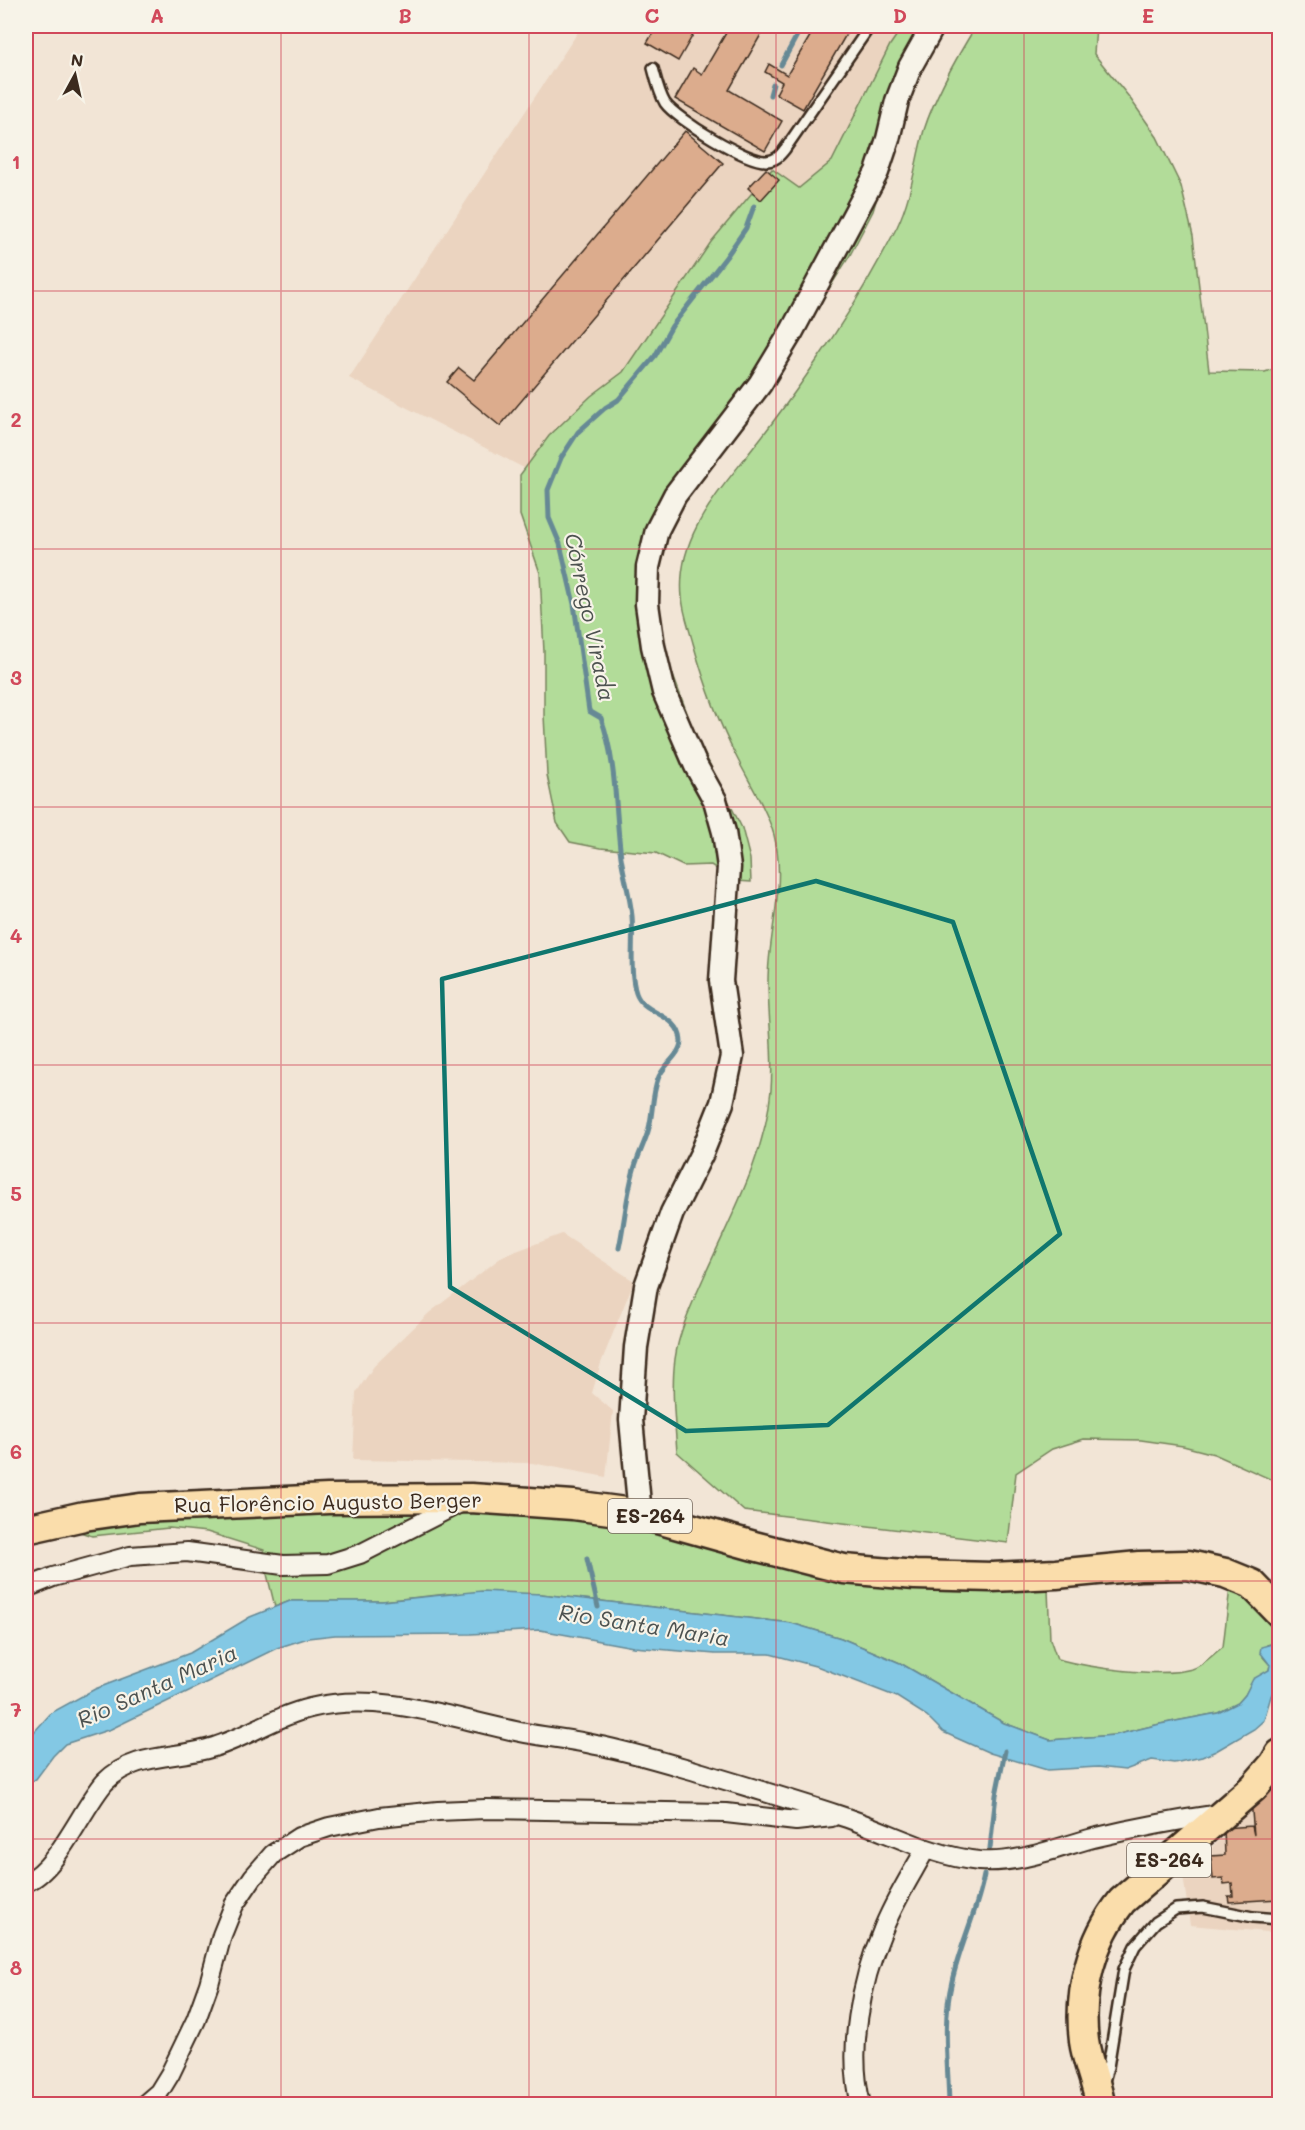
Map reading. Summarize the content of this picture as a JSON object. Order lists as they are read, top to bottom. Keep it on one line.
{"streets":{"main road":["Rua Florêncio Augusto Berger","ES-264"]},"water":["Córrego Virada","Rio Santa Maria"],"north":"top","grid":{"columns":["A","B","C","D","E"],"rows":["1","2","3","4","5","6","7","8"]}}
